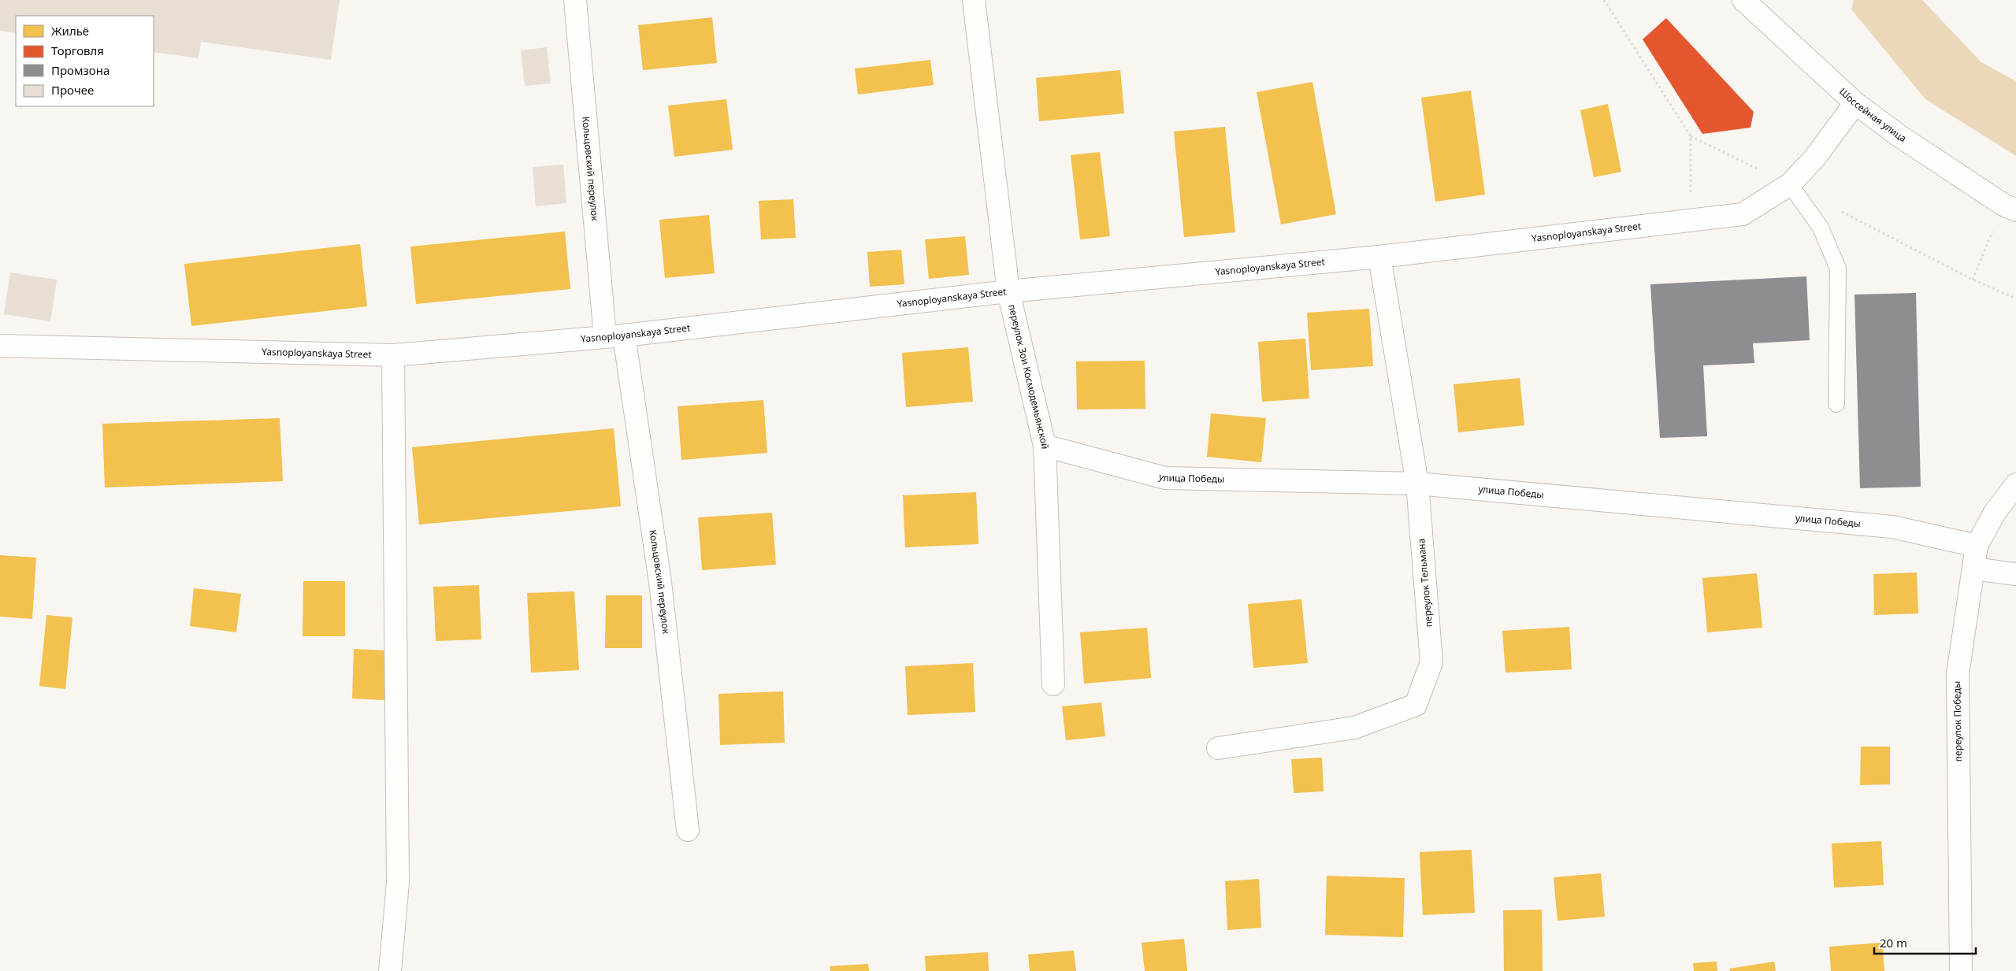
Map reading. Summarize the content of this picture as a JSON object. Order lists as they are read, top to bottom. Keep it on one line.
{"streets":{"street":["Шоссейная улица","Кольцовский переулок","Yasnoployanskaya Street","переулок Зои Космодемьянской","улица Победы","переулок Тельмана","переулок Победы"]},"crossings":[["Шоссейная улица","Yasnoployanskaya Street"],["Кольцовский переулок","Yasnoployanskaya Street"],["Yasnoployanskaya Street","переулок Зои Космодемьянской"],["Yasnoployanskaya Street","переулок Тельмана"],["переулок Зои Космодемьянской","улица Победы"],["улица Победы","переулок Тельмана"],["улица Победы","переулок Победы"]],"legend":["Жильё","Торговля","Промзона","Прочее"],"scale_bar":"20 m"}
